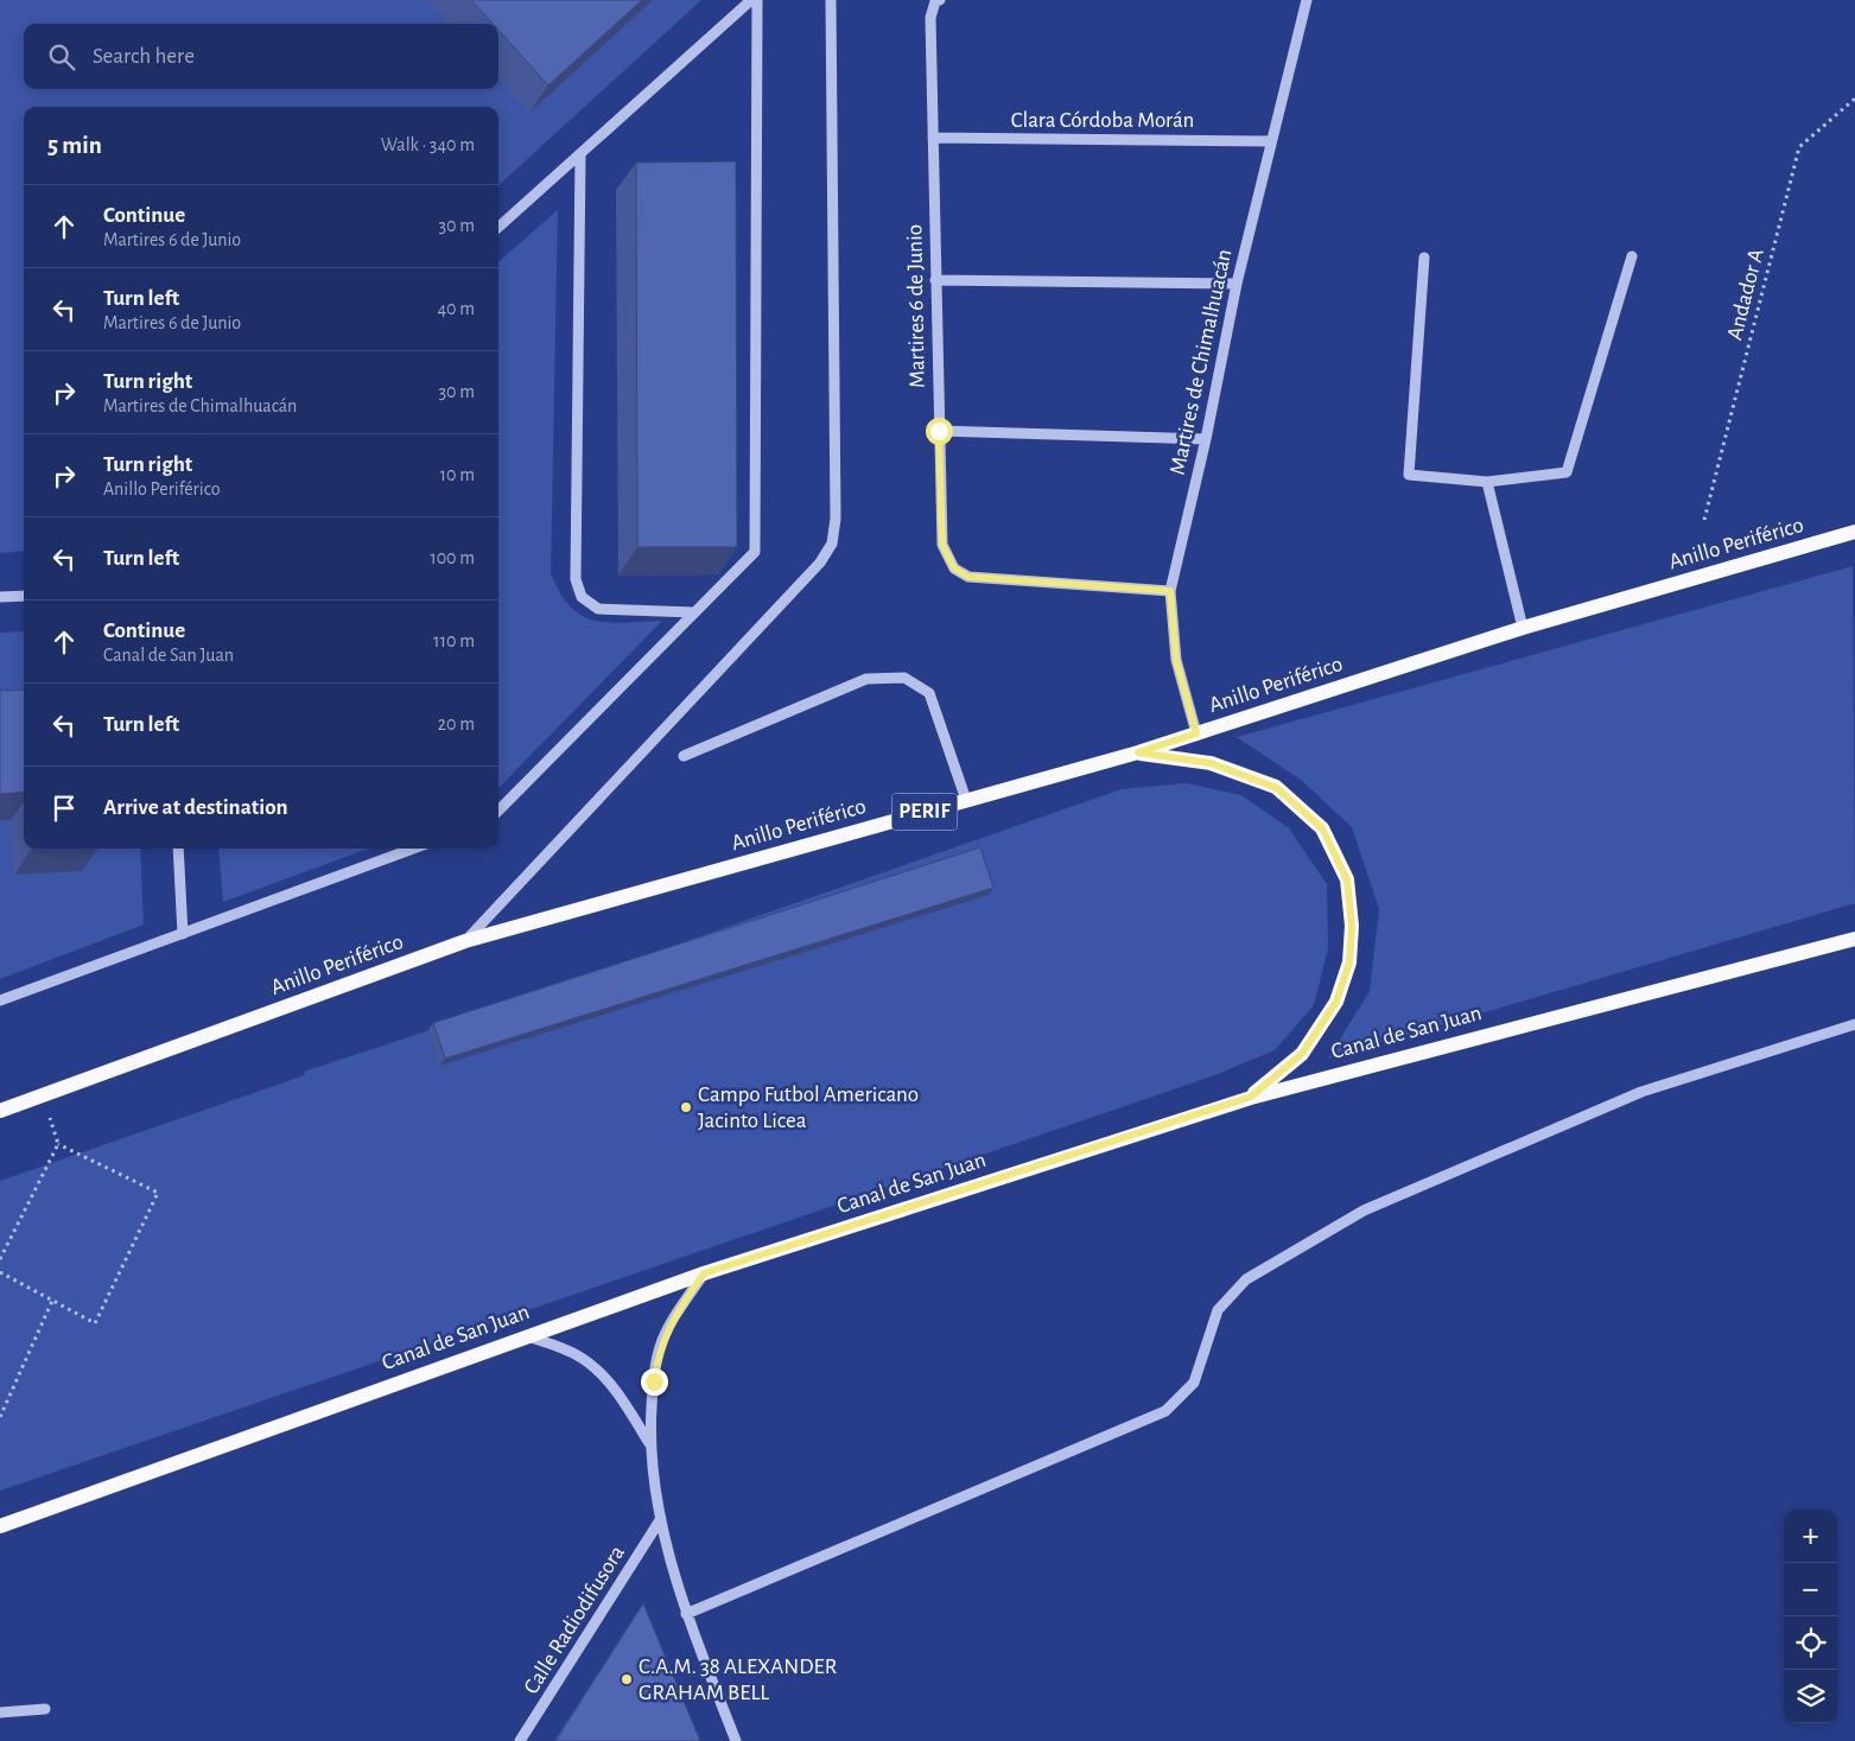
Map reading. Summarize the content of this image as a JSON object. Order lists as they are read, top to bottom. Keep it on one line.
{"streets":{"main road":["Anillo Periférico","PERIF","Canal de San Juan"],"street":["Clara Córdoba Morán","Martires 6 de Junio","Martires de Chimalhuacán","Calle Radiodifusora"],"path":["Andador A"]},"crossings":[["Clara Córdoba Morán","Martires 6 de Junio"],["Clara Córdoba Morán","Martires de Chimalhuacán"],["Martires 6 de Junio","Martires de Chimalhuacán"],["Martires de Chimalhuacán","Anillo Periférico"]],"places":["Campo Futbol Americano Jacinto Licea","C.A.M. 38 ALEXANDER GRAHAM BELL"],"page":{"search":"Search here","heading":["5 min","Walk · 340 m"],"list":[["Continue","Martires 6 de Junio","30 m"],["Turn left","Martires 6 de Junio","40 m"],["Turn right","Martires de Chimalhuacán","30 m"],["Turn right","Anillo Periférico","10 m"],["Turn left","100 m"],["Continue","Canal de San Juan","110 m"],["Turn left","20 m"],"Arrive at destination"],"map_buttons":["+","−"]}}
